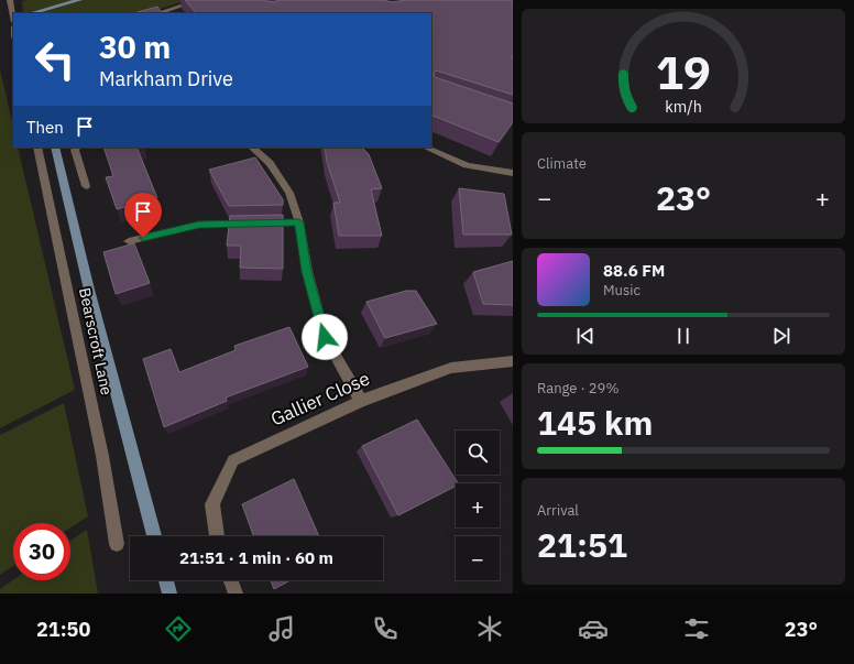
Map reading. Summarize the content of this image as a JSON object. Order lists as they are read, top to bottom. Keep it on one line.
{"streets":{"street":["Bearscroft Lane","Gallier Close"]},"page":{"turn":["30 m","Markham Drive"],"then":"Then","tile":["Climate",["Range · 29%","145 km"],["Arrival","21:51"]],"heat":["−","23°","+"],"song":["88.6 FM","Music"],"map_buttons":["+","−"],"limit":"30","trip":"21:51 · 1 min · 60 m","tabs":["21:50","23°"],"gauge":["19","km/h"]}}
